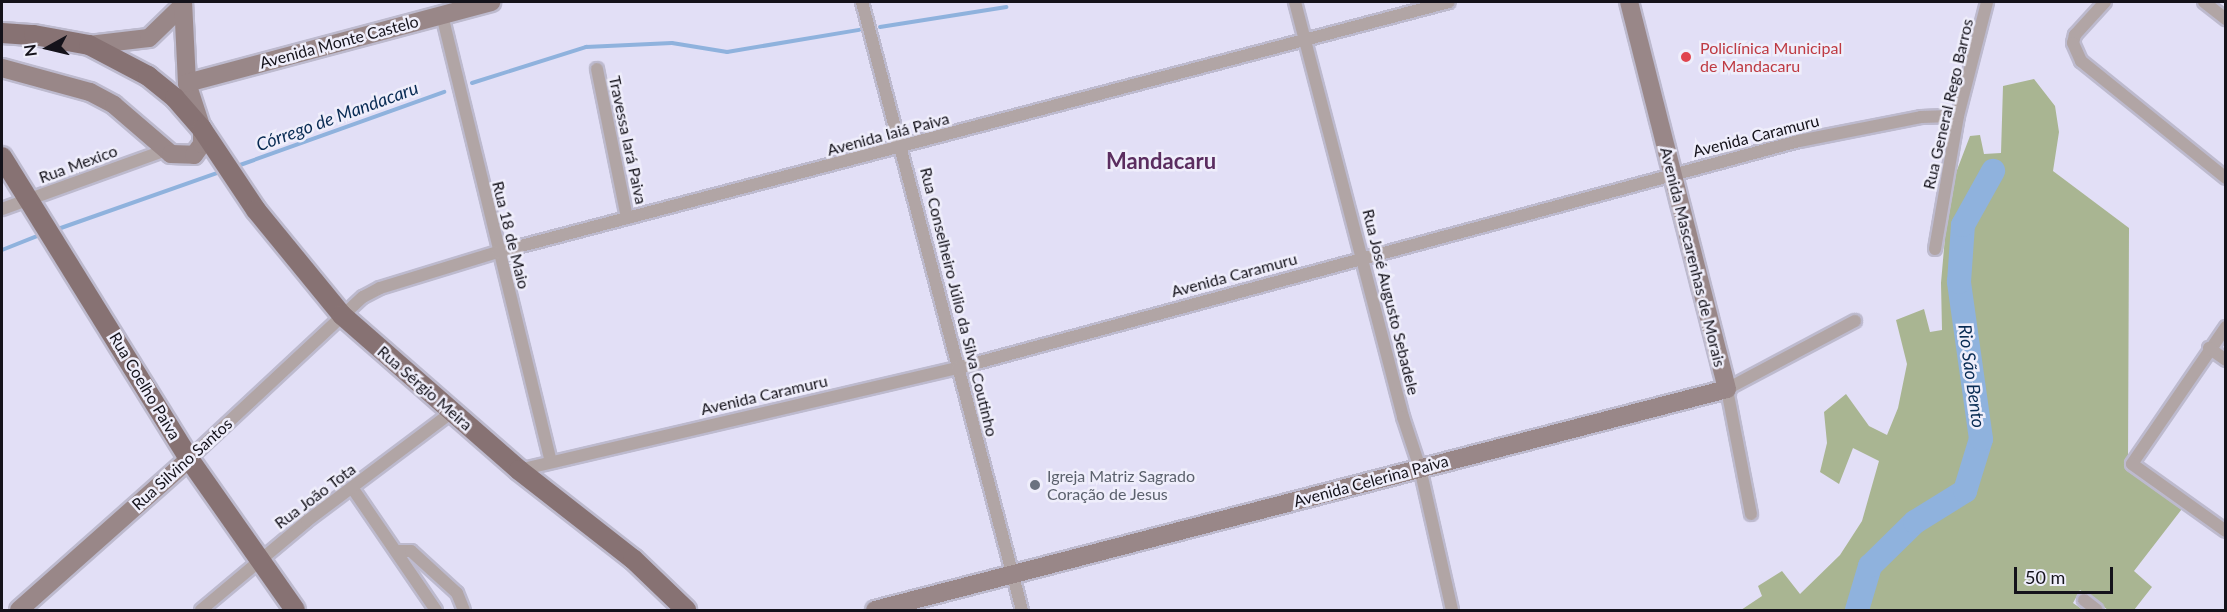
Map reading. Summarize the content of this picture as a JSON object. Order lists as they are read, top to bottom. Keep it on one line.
{"streets":{"main road":["Rua Coelho Paiva","Rua Sérgio Meira"],"street":["Avenida Monte Castelo","Rua General Rego Barros","Avenida Iaiá Paiva","Avenida Caramuru","Travessa Iará Paiva","Rua Mexico","Rua 18 de Maio","Avenida Mascarenhas de Morais","Rua Conselheiro Júlio da Silva Coutinho","Rua José Augusto Sebadele","Rua Silvino Santos","Avenida Celerina Paiva","Rua João Tota"]},"crossings":[["Avenida Monte Castelo","Rua 18 de Maio"],["Rua General Rego Barros","Avenida Caramuru"],["Avenida Iaiá Paiva","Travessa Iará Paiva"],["Avenida Iaiá Paiva","Rua 18 de Maio"],["Avenida Iaiá Paiva","Rua Conselheiro Júlio da Silva Coutinho"],["Avenida Iaiá Paiva","Rua José Augusto Sebadele"],["Avenida Iaiá Paiva","Rua Sérgio Meira"],["Avenida Iaiá Paiva","Rua Silvino Santos"],["Avenida Caramuru","Rua 18 de Maio"],["Avenida Caramuru","Avenida Mascarenhas de Morais"],["Avenida Caramuru","Rua Conselheiro Júlio da Silva Coutinho"],["Avenida Caramuru","Rua José Augusto Sebadele"],["Avenida Caramuru","Rua Sérgio Meira"],["Rua Mexico","Rua Coelho Paiva"],["Avenida Mascarenhas de Morais","Avenida Celerina Paiva"],["Rua Conselheiro Júlio da Silva Coutinho","Avenida Celerina Paiva"],["Rua José Augusto Sebadele","Avenida Celerina Paiva"],["Rua Coelho Paiva","Rua Silvino Santos"],["Rua Coelho Paiva","Rua João Tota"],["Rua Sérgio Meira","Rua Silvino Santos"],["Rua Sérgio Meira","Rua João Tota"]],"districts":["Mandacaru"],"water":["Córrego de Mandacaru","Rio São Bento"],"places":["Policlínica Municipal de Mandacaru","Igreja Matriz Sagrado Coração de Jesus"],"scale_bar":"50 m","north":"left"}
